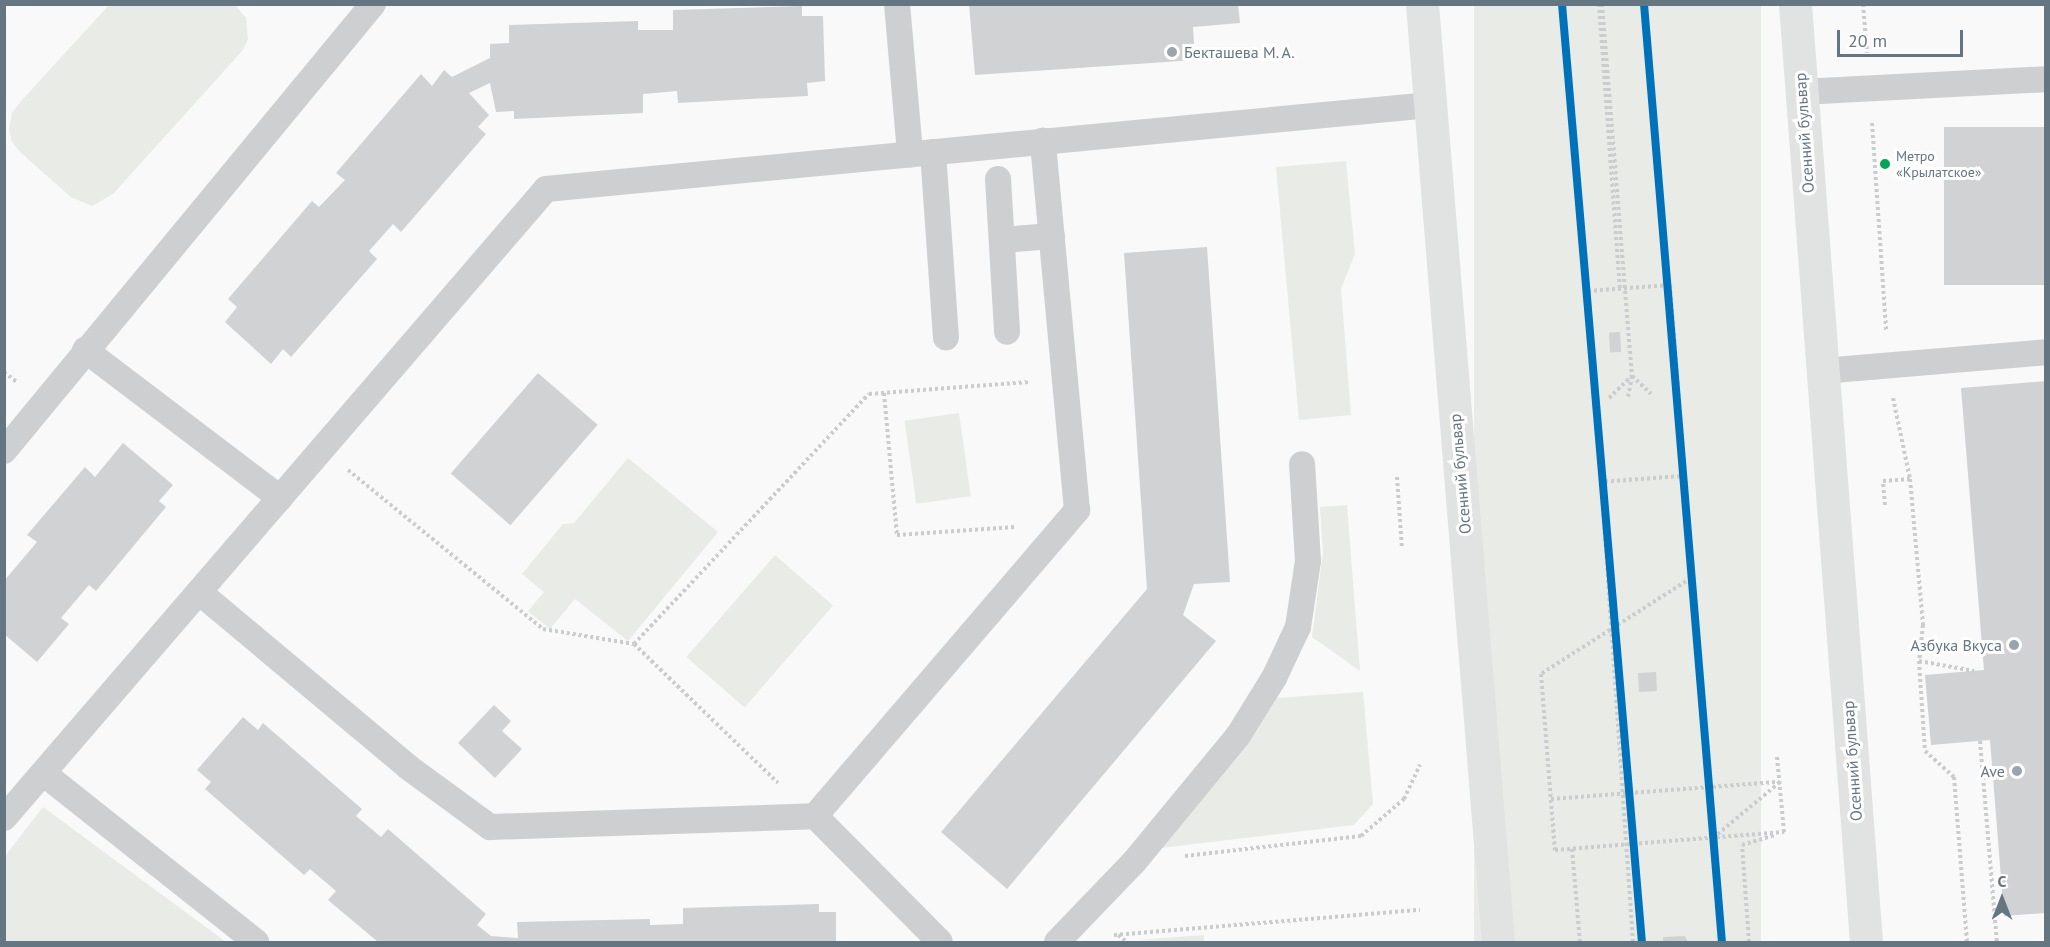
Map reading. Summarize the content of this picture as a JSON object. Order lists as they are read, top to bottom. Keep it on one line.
{"streets":{"street":["Осенний бульвар"]},"places":["Бекташева М. А.","Метро «Крылатское»","Азбука Вкуса","Ave"],"scale_bar":"20 m","north":"top"}
